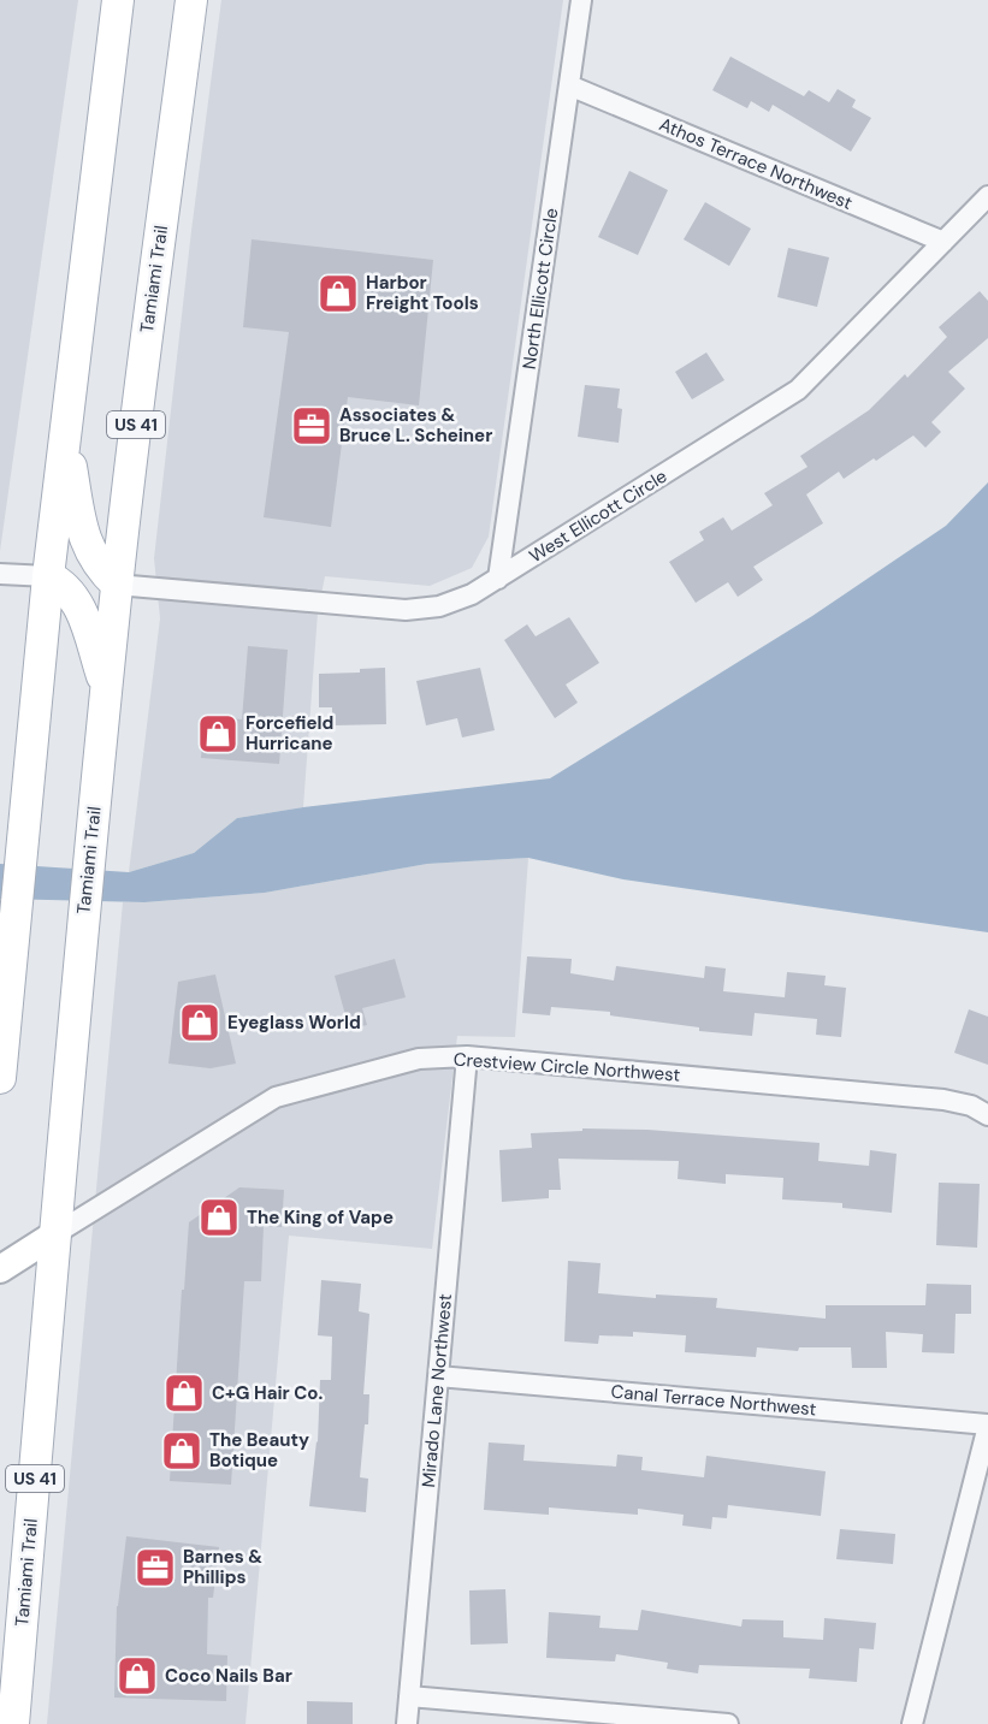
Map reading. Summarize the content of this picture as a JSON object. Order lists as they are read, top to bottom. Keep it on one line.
{"streets":{"main road":["Tamiami Trail","US 41"],"street":["Athos Terrace Northwest","North Ellicott Circle","West Ellicott Circle","Crestview Circle Northwest","Mirado Lane Northwest","Canal Terrace Northwest"]},"crossings":[["Athos Terrace Northwest","North Ellicott Circle"],["Athos Terrace Northwest","West Ellicott Circle"],["Tamiami Trail","West Ellicott Circle"],["Tamiami Trail","Crestview Circle Northwest"],["North Ellicott Circle","West Ellicott Circle"],["Crestview Circle Northwest","Mirado Lane Northwest"],["Mirado Lane Northwest","Canal Terrace Northwest"]],"places":{"shop":["Harbor Freight Tools","Forcefield Hurricane","Eyeglass World","The King of Vape","C+G Hair Co.","The Beauty Botique","Coco Nails Bar"],"office":["Associates & Bruce L. Scheiner","Barnes & Phillips"]}}
